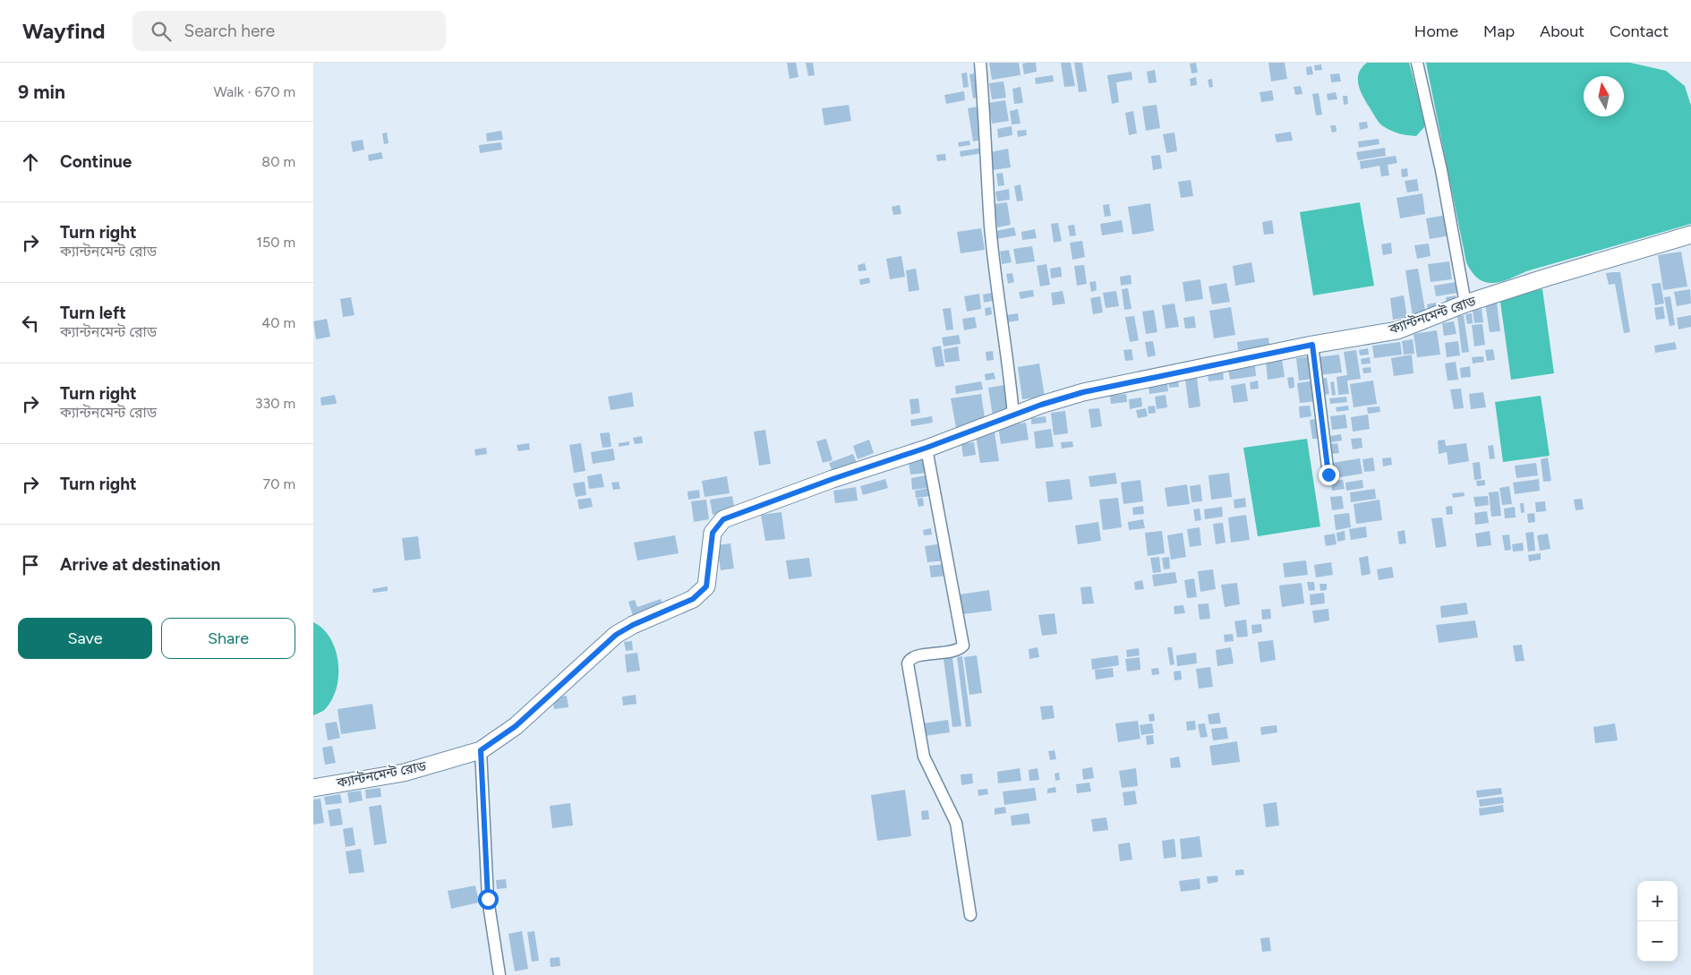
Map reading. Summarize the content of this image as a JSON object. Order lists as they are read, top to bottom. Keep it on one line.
{"streets":{"main road":["ক্যান্টনমেন্ট রোড"]},"north":"top","page":{"header":"Wayfind","search":"Search here","nav":["Home","Map","About","Contact"],"heading":["9 min","Walk · 670 m"],"list":[["Continue","80 m"],["Turn right","ক্যান্টনমেন্ট রোড","150 m"],["Turn left","ক্যান্টনমেন্ট রোড","40 m"],["Turn right","ক্যান্টনমেন্ট রোড","330 m"],["Turn right","70 m"],"Arrive at destination"],"buttons":["Save","Share"],"map_buttons":["+","−"]}}
